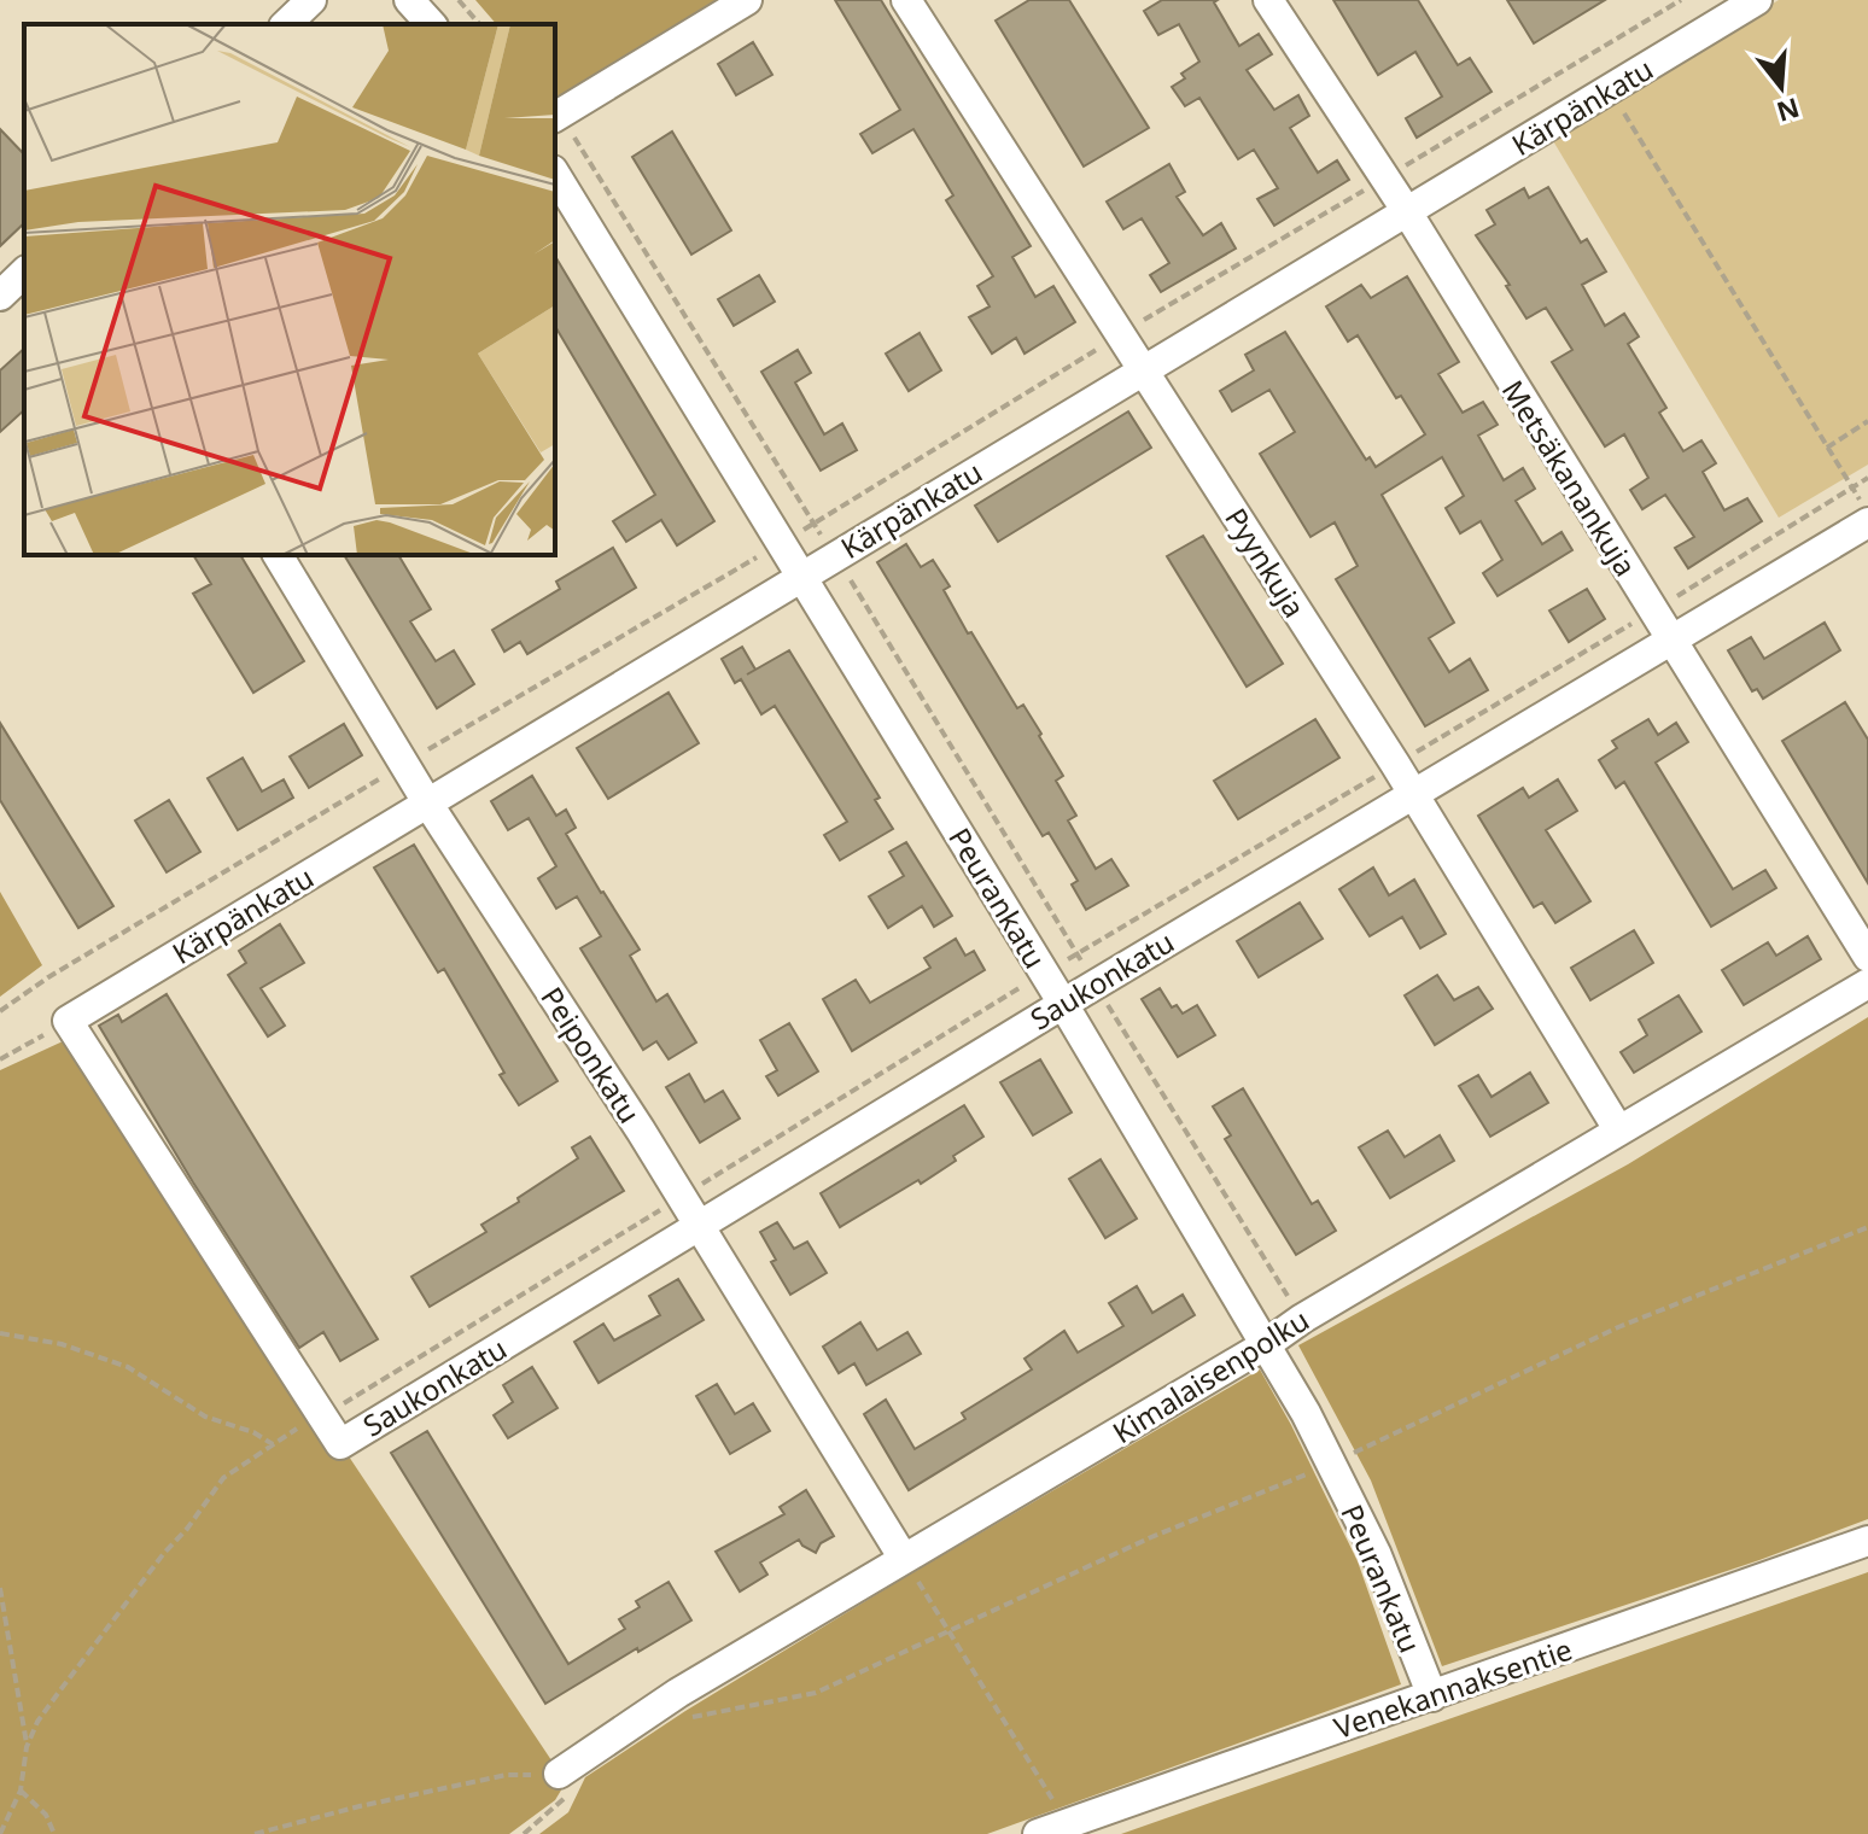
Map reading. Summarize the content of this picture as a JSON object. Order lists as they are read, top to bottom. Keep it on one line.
{"streets":{"street":["Kärpänkatu","Metsäkanankuja","Pyynkuja","Peurankatu","Saukonkatu","Peiponkatu","Kimalaisenpolku","Venekannaksentie"]},"crossings":[["Kärpänkatu","Metsäkanankuja"],["Kärpänkatu","Pyynkuja"],["Kärpänkatu","Peurankatu"],["Kärpänkatu","Saukonkatu"],["Kärpänkatu","Peiponkatu"],["Metsäkanankuja","Saukonkatu"],["Pyynkuja","Saukonkatu"],["Pyynkuja","Kimalaisenpolku"],["Peurankatu","Saukonkatu"],["Peurankatu","Kimalaisenpolku"],["Peurankatu","Venekannaksentie"],["Saukonkatu","Peiponkatu"],["Peiponkatu","Kimalaisenpolku"]],"north":"bottom"}
